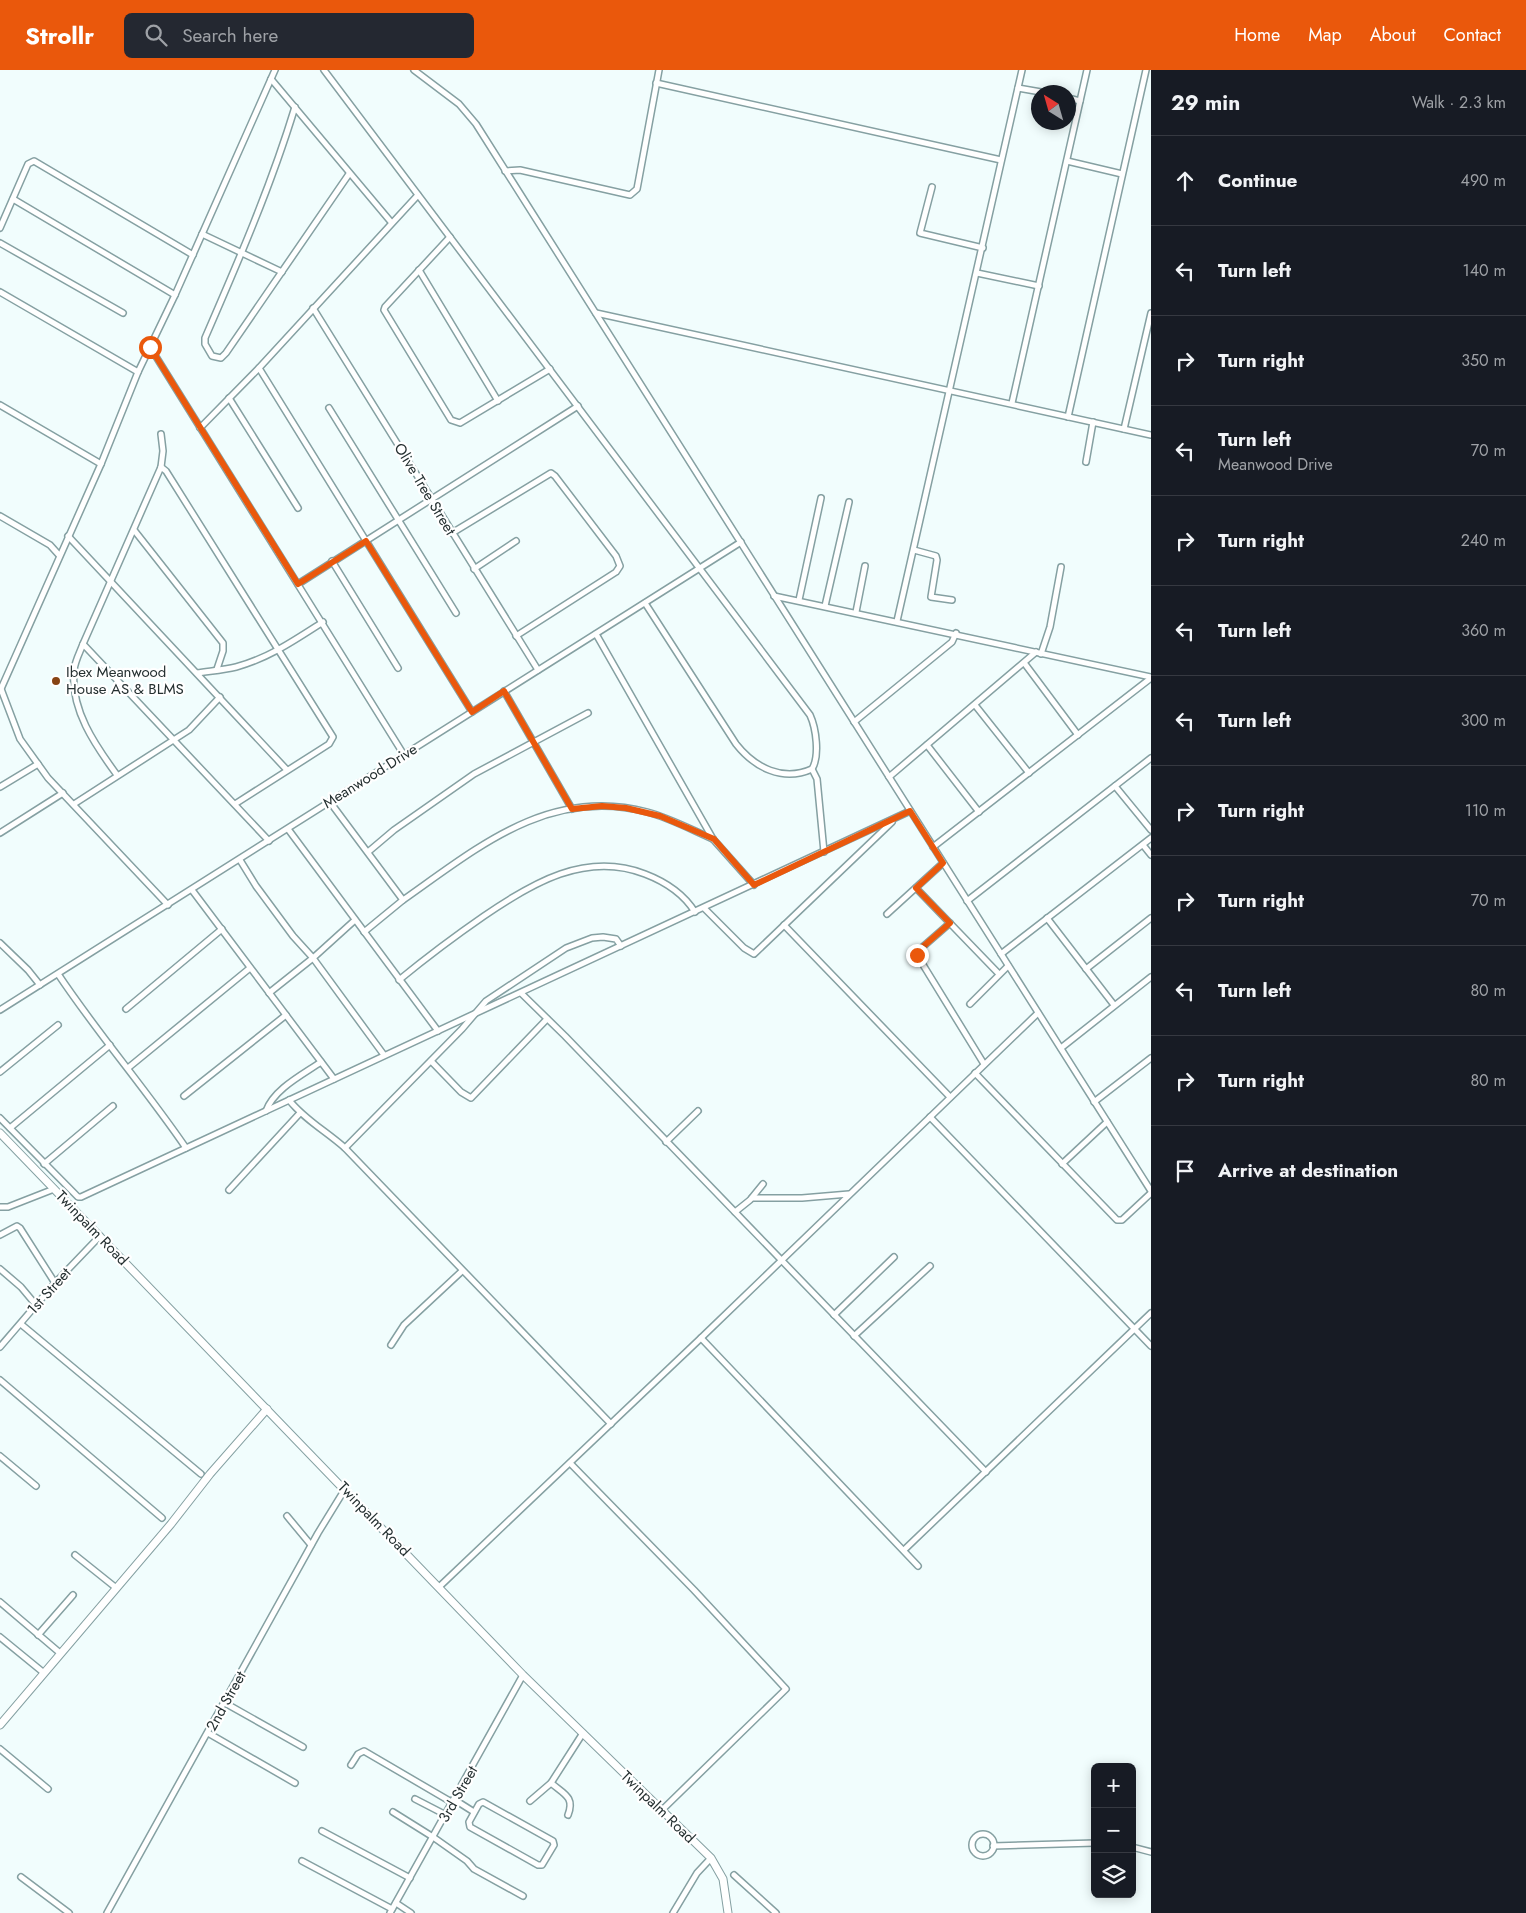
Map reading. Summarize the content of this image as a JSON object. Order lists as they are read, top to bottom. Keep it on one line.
{"streets":{"main road":["Twinpalm Road"],"street":["Olive Tree Street","Meanwood Drive","1st Street","2nd Street","3rd Street"]},"crossings":[["Olive Tree Street","Meanwood Drive"],["Twinpalm Road","1st Street"],["Twinpalm Road","2nd Street"],["Twinpalm Road","3rd Street"]],"places":["Ibex Meanwood House AS & BLMS"],"north":"top left","page":{"header":"Strollr","search":"Search here","nav":["Home","Map","About","Contact"],"heading":["29 min","Walk · 2.3 km"],"list":[["Continue","490 m"],["Turn left","140 m"],["Turn right","350 m"],["Turn left","Meanwood Drive","70 m"],["Turn right","240 m"],["Turn left","360 m"],["Turn left","300 m"],["Turn right","110 m"],["Turn right","70 m"],["Turn left","80 m"],["Turn right","80 m"],"Arrive at destination"],"map_buttons":["+","−"]}}
